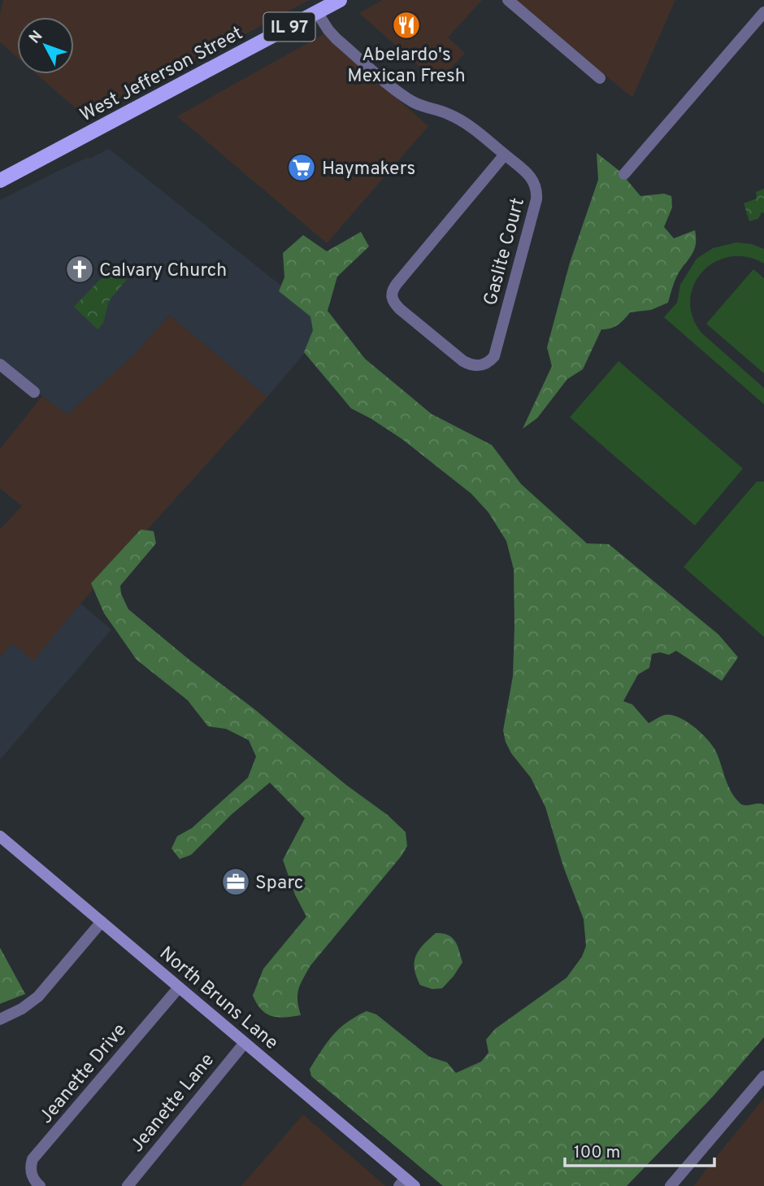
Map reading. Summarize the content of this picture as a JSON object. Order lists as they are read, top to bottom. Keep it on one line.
{"streets":{"main road":["IL 97","West Jefferson Street","North Bruns Lane"],"street":["Gaslite Court","Jeanette Drive","Jeanette Lane"]},"crossings":[["North Bruns Lane","Jeanette Drive"],["North Bruns Lane","Jeanette Lane"]],"places":{"restaurant":["Abelardo's Mexican Fresh"],"supermarket":["Haymakers"],"church":["Calvary Church"],"office":["Sparc"]},"scale_bar":"100 m","north":"top left"}
